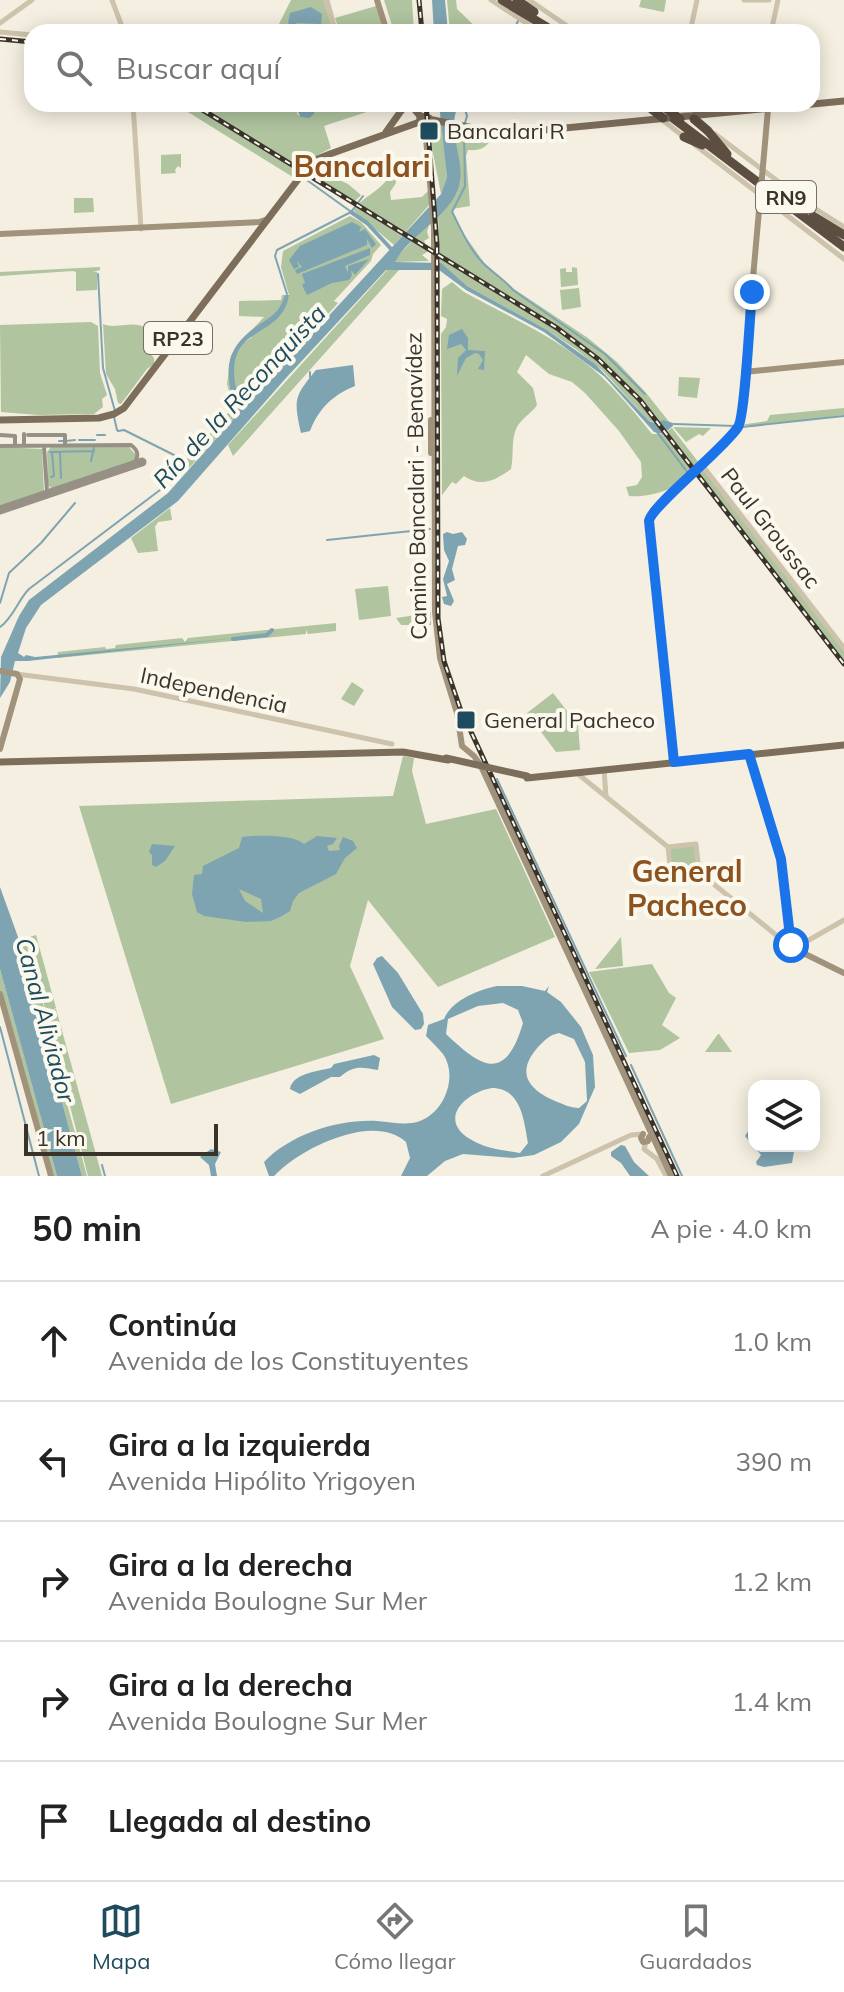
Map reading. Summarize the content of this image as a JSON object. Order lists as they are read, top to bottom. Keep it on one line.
{"streets":{"highway":["RN9"],"main road":["RP23","Camino Bancalari - Benavídez"],"street":["Paul Groussac","Independencia"]},"crossings":[["RN9","RP23"],["RP23","Camino Bancalari - Benavídez"]],"districts":["Bancalari","General Pacheco"],"water":["Río de la Reconquista","Canal Aliviador"],"places":{"transit":["Bancalari R","General Pacheco"]},"scale_bar":"1 km","page":{"search":"Buscar aquí","scale":"1 km","heading":["50 min","A pie · 4.0 km"],"list":[["Continúa","Avenida de los Constituyentes","1.0 km"],["Gira a la izquierda","Avenida Hipólito Yrigoyen","390 m"],["Gira a la derecha","Avenida Boulogne Sur Mer","1.2 km"],["Gira a la derecha","Avenida Boulogne Sur Mer","1.4 km"],"Llegada al destino"],"nav":["Mapa","Cómo llegar","Guardados"]}}
